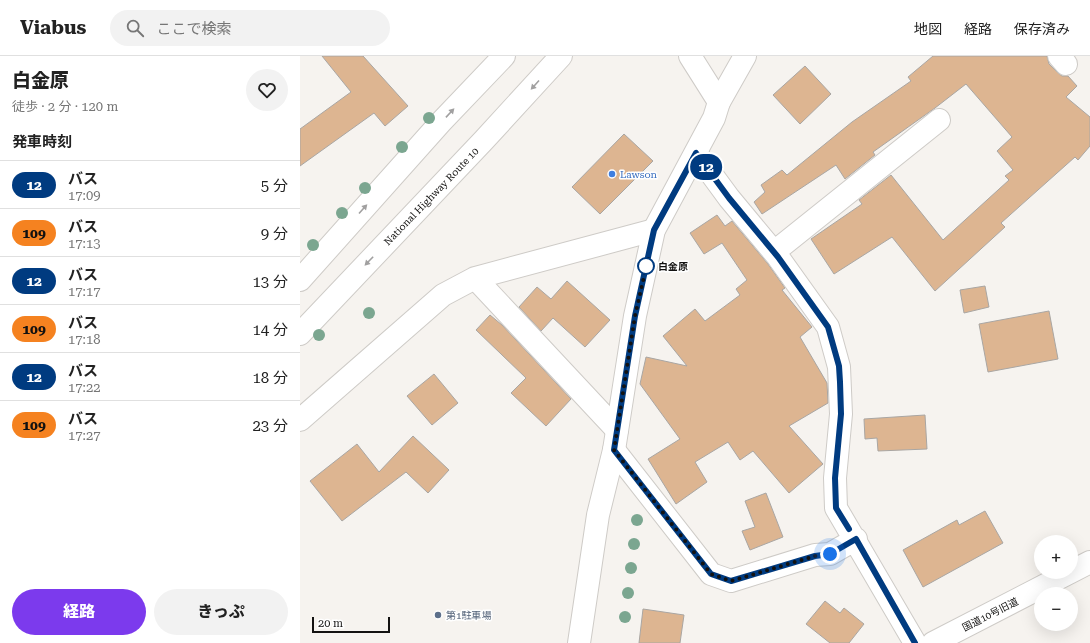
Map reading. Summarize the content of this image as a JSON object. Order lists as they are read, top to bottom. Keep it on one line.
{"streets":{"main road":["National Highway Route 10","国道10号旧道"]},"places":["Lawson","白金原","第1駐車場"],"lines":["bus line 12"],"scale_bar":"20 m","page":{"header":"Viabus","search":"ここで検索","nav":["地図","経路","保存済み"],"heading":[["白金原","徒歩 · 2 分 · 120 m"],"発車時刻"],"on_map":"12","list":[{"mark":"12","name":"バス","note":"17:09","value":"5 分"},{"mark":"109","name":"バス","note":"17:13","value":"9 分"},{"mark":"12","name":"バス","note":"17:17","value":"13 分"},{"mark":"109","name":"バス","note":"17:18","value":"14 分"},{"mark":"12","name":"バス","note":"17:22","value":"18 分"},{"mark":"109","name":"バス","note":"17:27","value":"23 分"}],"map_buttons":["+","−"],"buttons":["経路","きっぷ"],"scale":"20 m"}}
